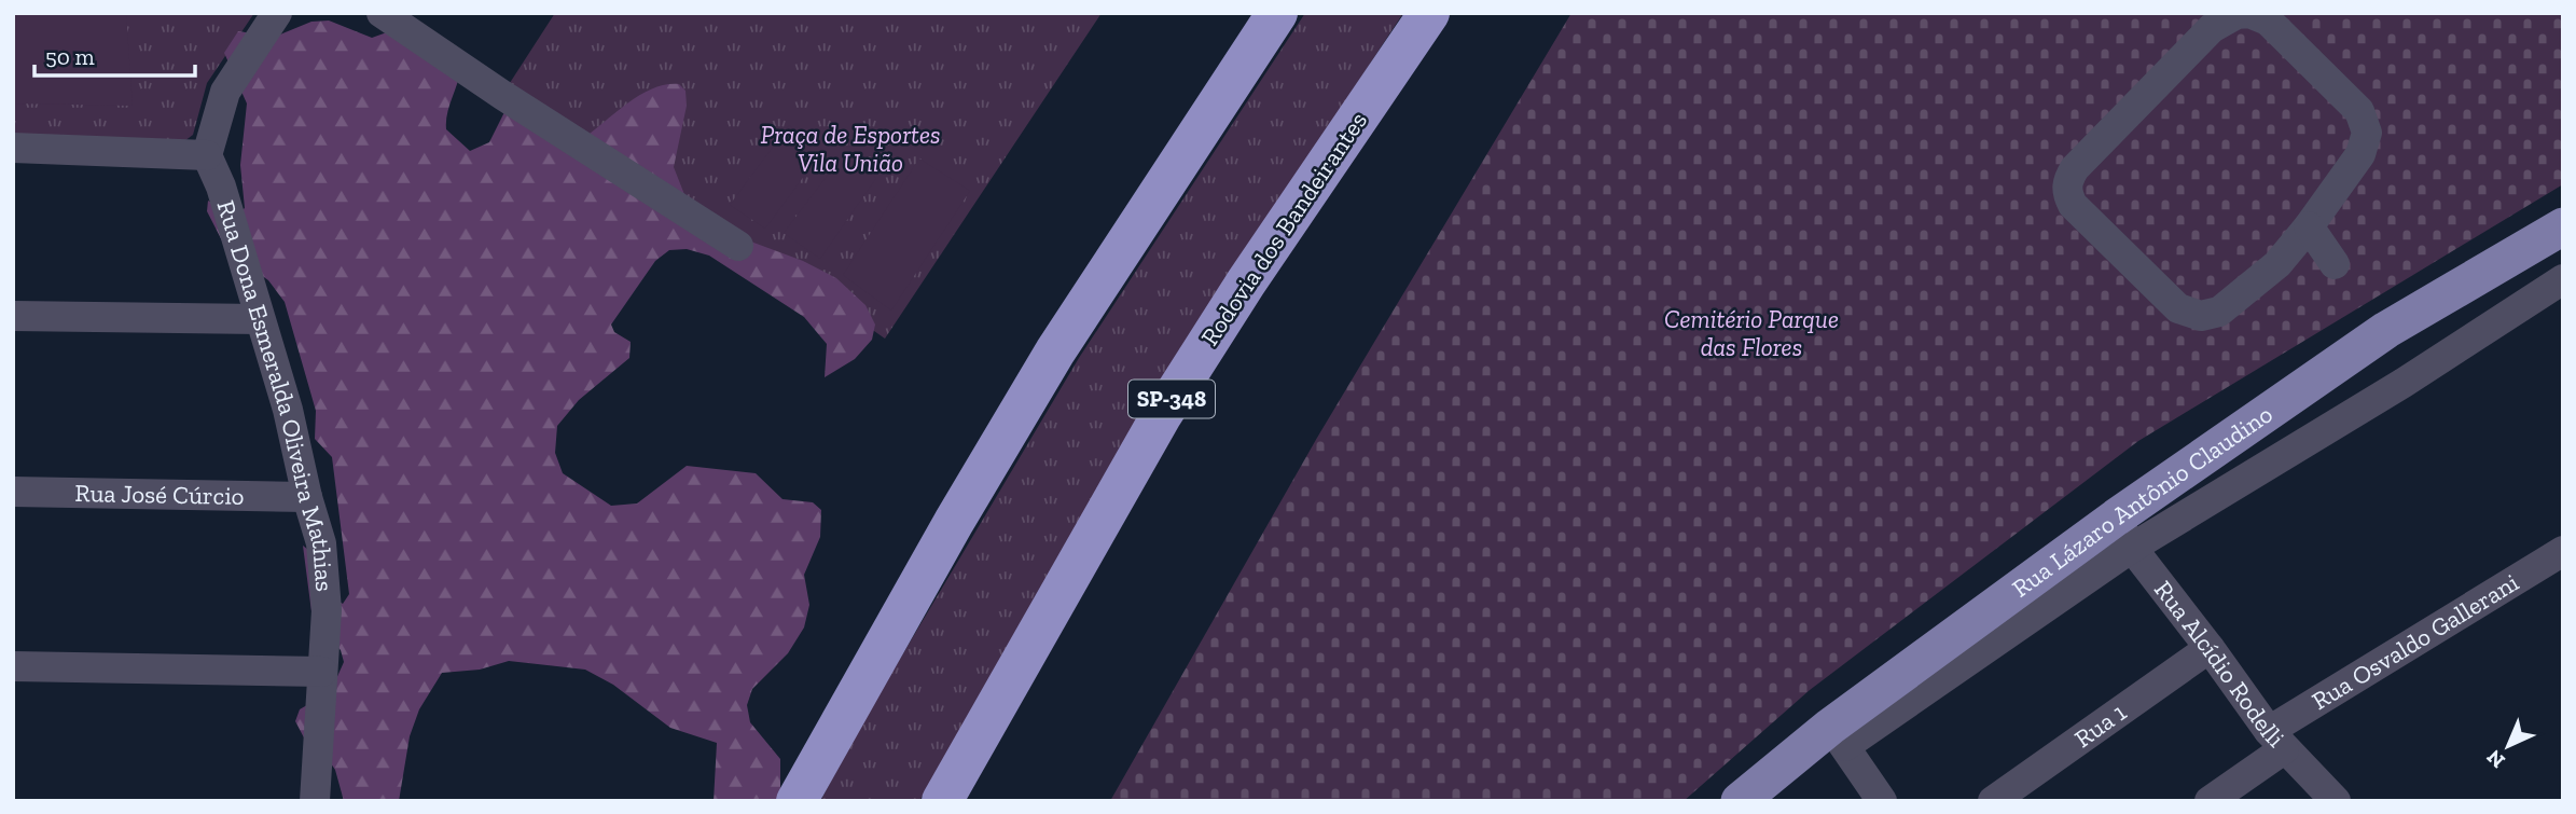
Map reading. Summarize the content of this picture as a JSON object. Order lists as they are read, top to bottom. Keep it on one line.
{"streets":{"highway":["Rodovia dos Bandeirantes","SP-348"],"main road":["Rua Lázaro Antônio Claudino"],"street":["Rua Dona Esmeralda Oliveira Mathias","Rua José Cúrcio","Rua Osvaldo Gallerani","Rua Alcídio Rodelli","Rua 1"]},"crossings":[["Rua Dona Esmeralda Oliveira Mathias","Rua José Cúrcio"],["Rua Lázaro Antônio Claudino","Rua Alcídio Rodelli"],["Rua Osvaldo Gallerani","Rua Alcídio Rodelli"],["Rua Alcídio Rodelli","Rua 1"]],"parks":["Praça de Esportes Vila União","Cemitério Parque das Flores"],"scale_bar":"50 m","north":"bottom left"}
